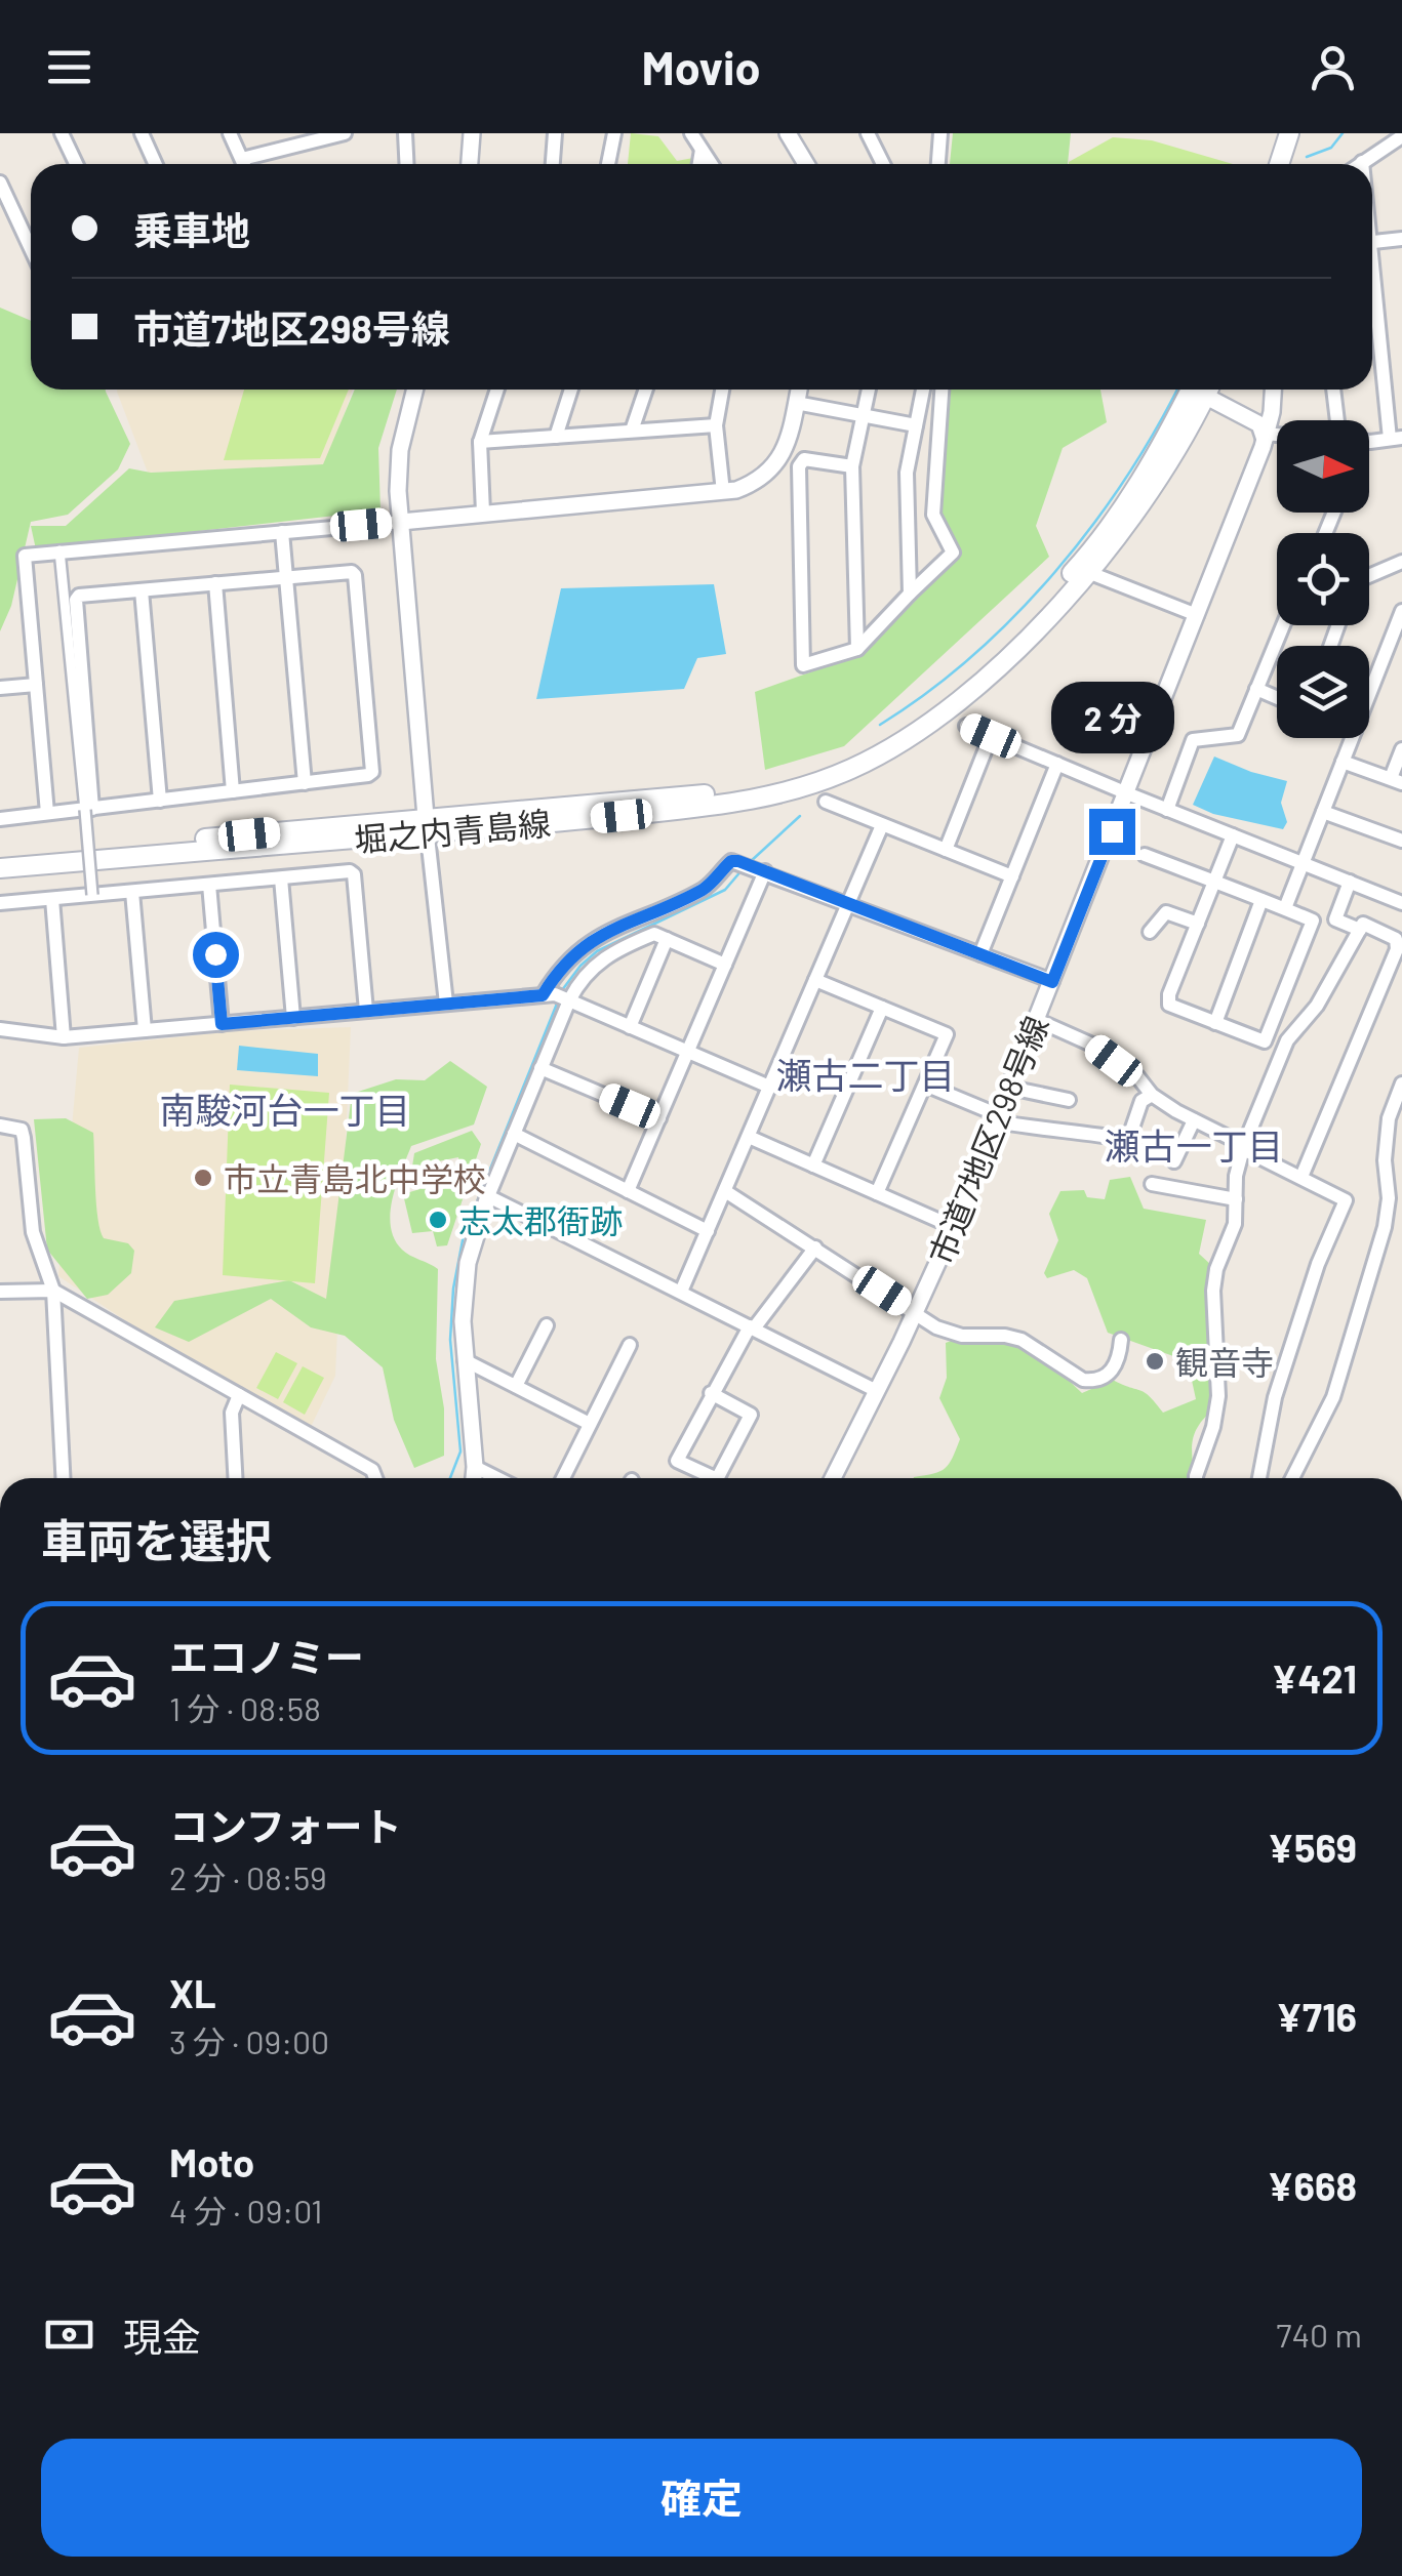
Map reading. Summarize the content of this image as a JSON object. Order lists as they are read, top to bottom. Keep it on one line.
{"streets":{"main road":["堀之内青島線"],"street":["市道7地区298号線"]},"districts":["瀬古二丁目","南駿河台一丁目","瀬古一丁目"],"places":["市立青島北中学校","志太郡衙跡","観音寺"],"north":"right","page":{"header":"Movio","banner":["乗車地","市道7地区298号線"],"bubble":"2 分","heading":"車両を選択","list":[{"name":"エコノミー","note":"1 分 · 08:58","value":"¥421"},{"name":"コンフォート","note":"2 分 · 08:59","value":"¥569"},{"name":"XL","note":"3 分 · 09:00","value":"¥716"},{"name":"Moto","note":"4 分 · 09:01","value":"¥668"}],"pay":["現金","740 m"],"buttons":"確定"}}
